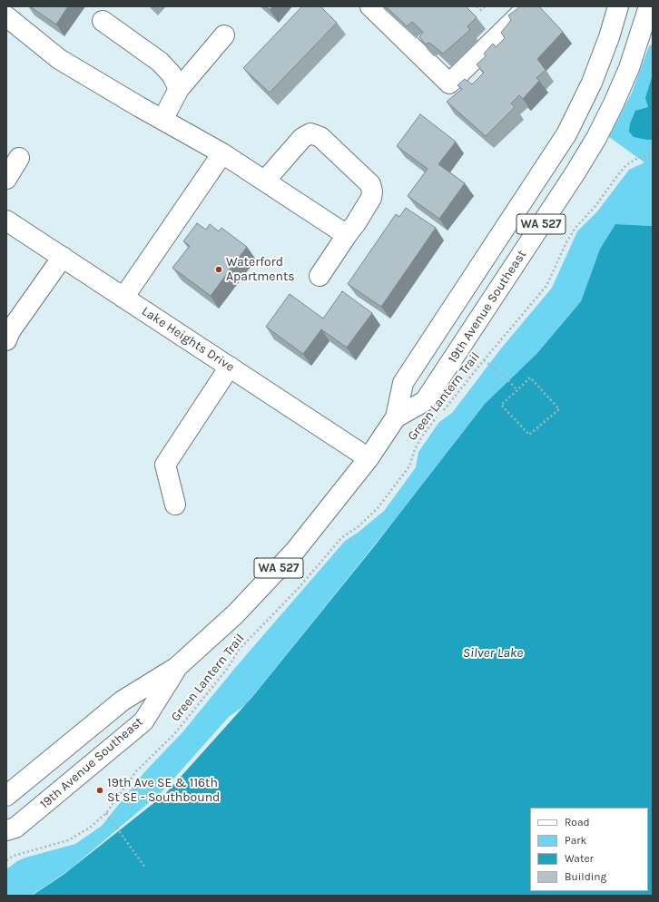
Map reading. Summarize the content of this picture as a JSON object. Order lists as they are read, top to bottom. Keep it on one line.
{"streets":{"main road":["WA 527","19th Avenue Southeast","Lake Heights Drive"],"path":["Green Lantern Trail"]},"crossings":[["19th Avenue Southeast","Lake Heights Drive"]],"water":["Silver Lake"],"places":["Waterford Apartments","19th Ave SE & 116th St SE - Southbound"],"legend":["Road","Park","Water","Building"]}
